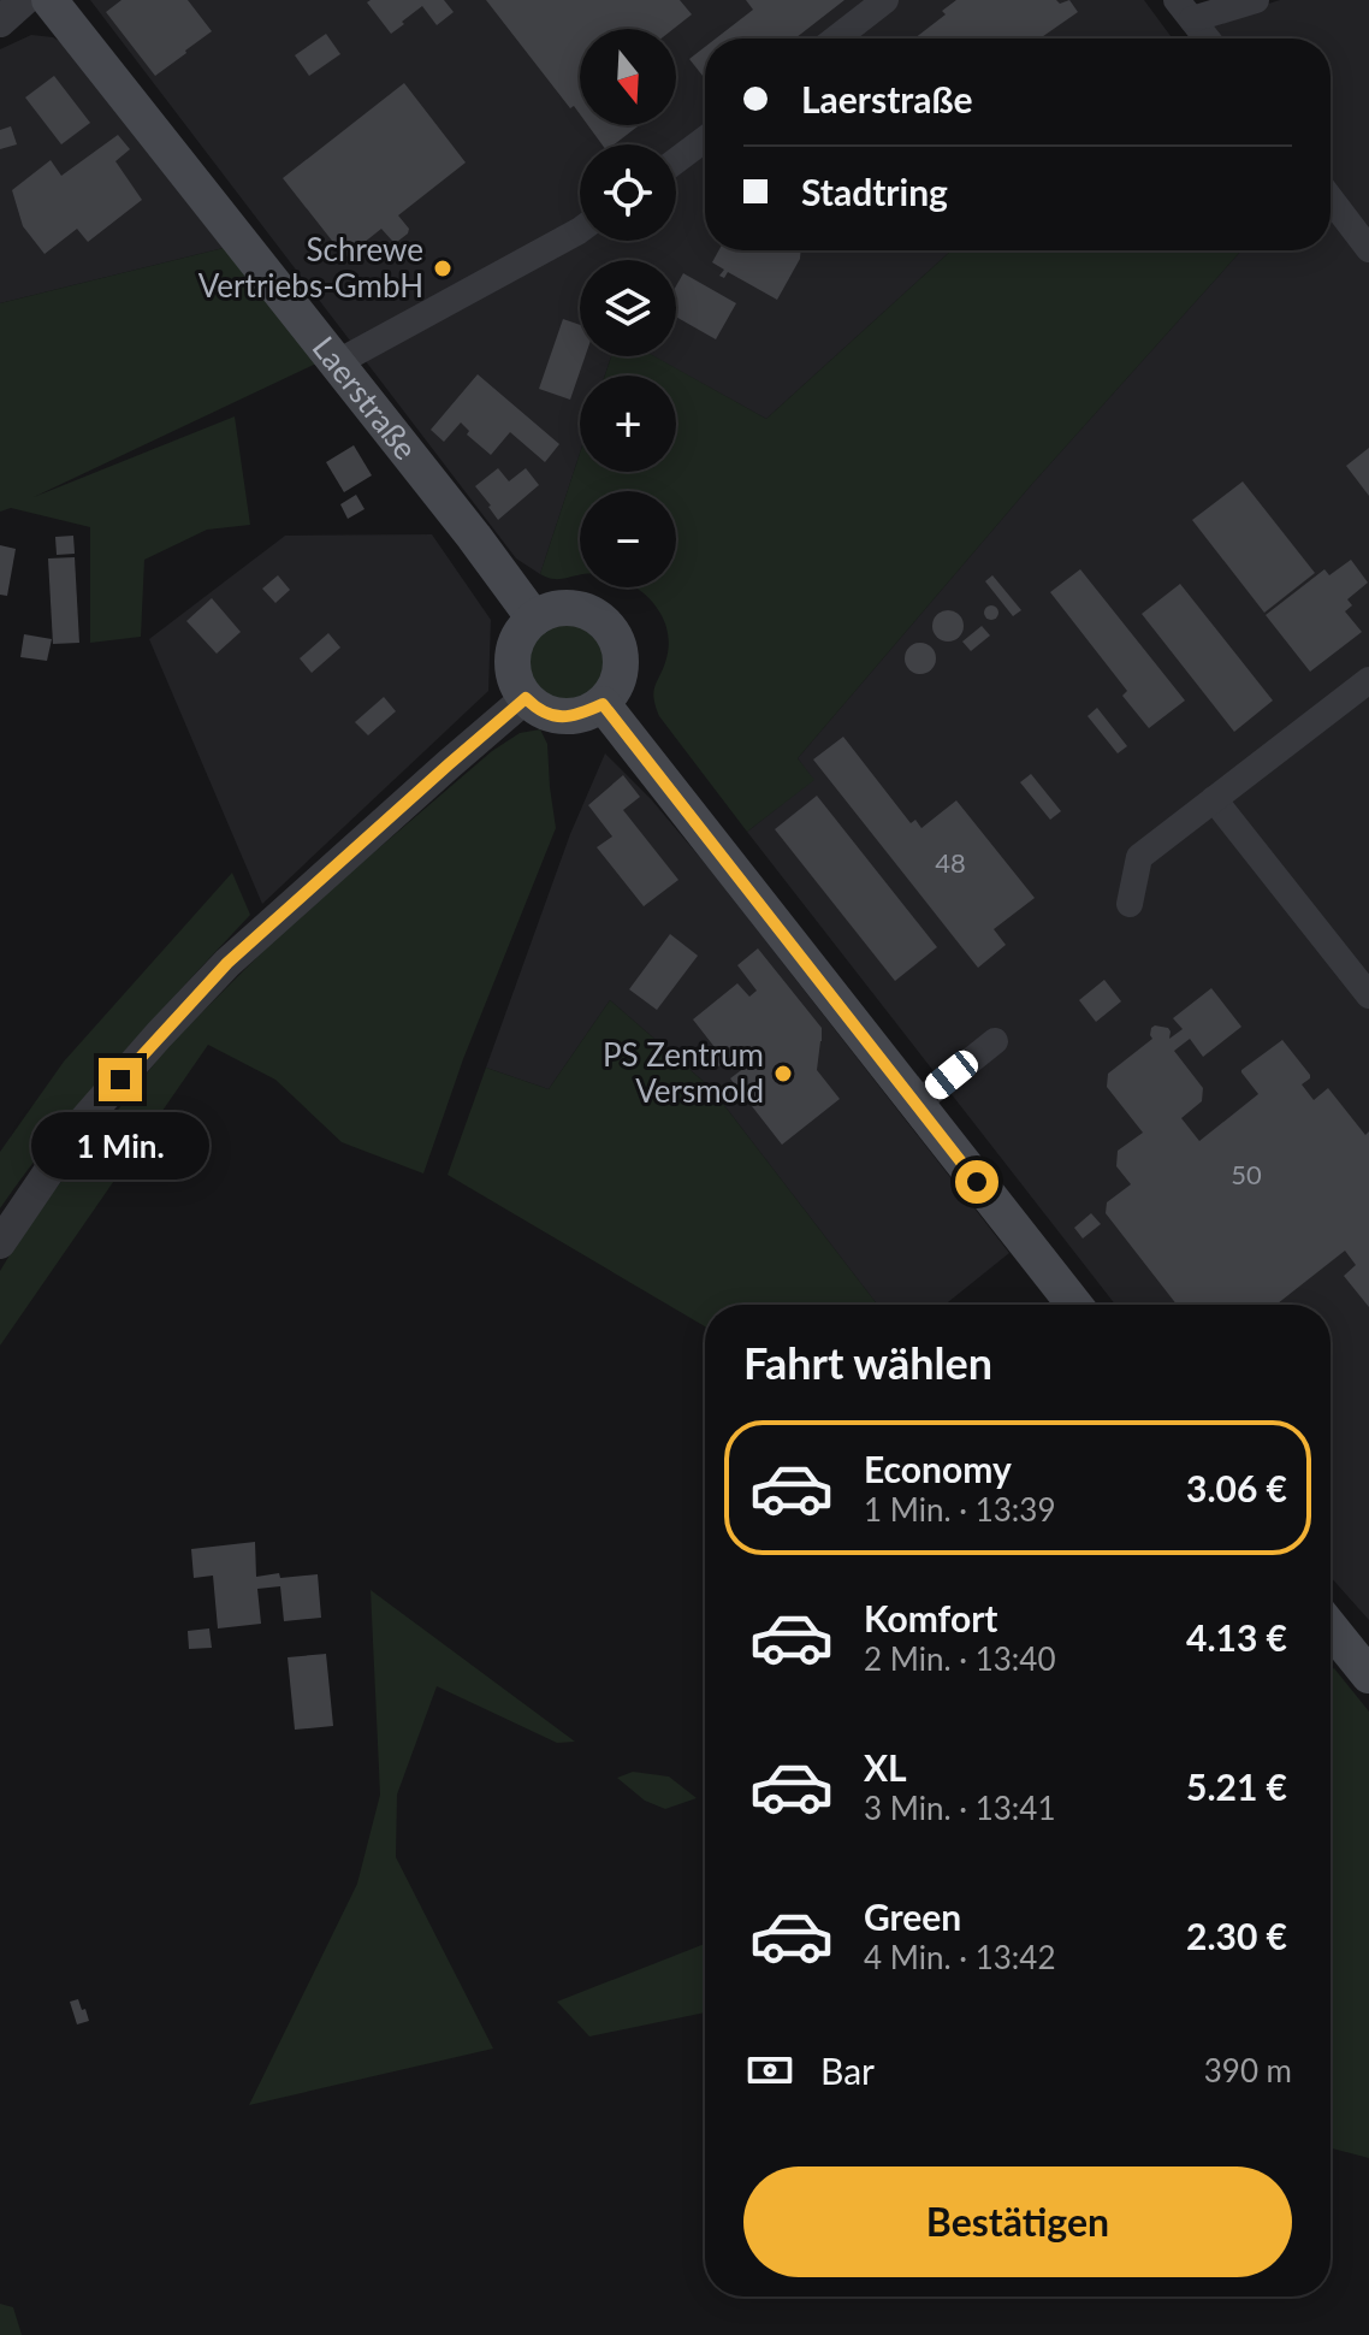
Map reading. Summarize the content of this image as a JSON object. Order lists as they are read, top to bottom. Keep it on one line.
{"streets":{"main road":["Laerstraße"]},"places":["Schrewe Vertriebs-GmbH","PS Zentrum Versmold"],"house_numbers":["48","50"],"north":"bottom","page":{"map_buttons":["+","−"],"banner":["Laerstraße","Stadtring"],"bubble":"1 Min.","heading":"Fahrt wählen","list":[{"name":"Economy","note":"1 Min. · 13:39","value":"3.06 €"},{"name":"Komfort","note":"2 Min. · 13:40","value":"4.13 €"},{"name":"XL","note":"3 Min. · 13:41","value":"5.21 €"},{"name":"Green","note":"4 Min. · 13:42","value":"2.30 €"}],"pay":["Bar","390 m"],"buttons":"Bestätigen"}}
